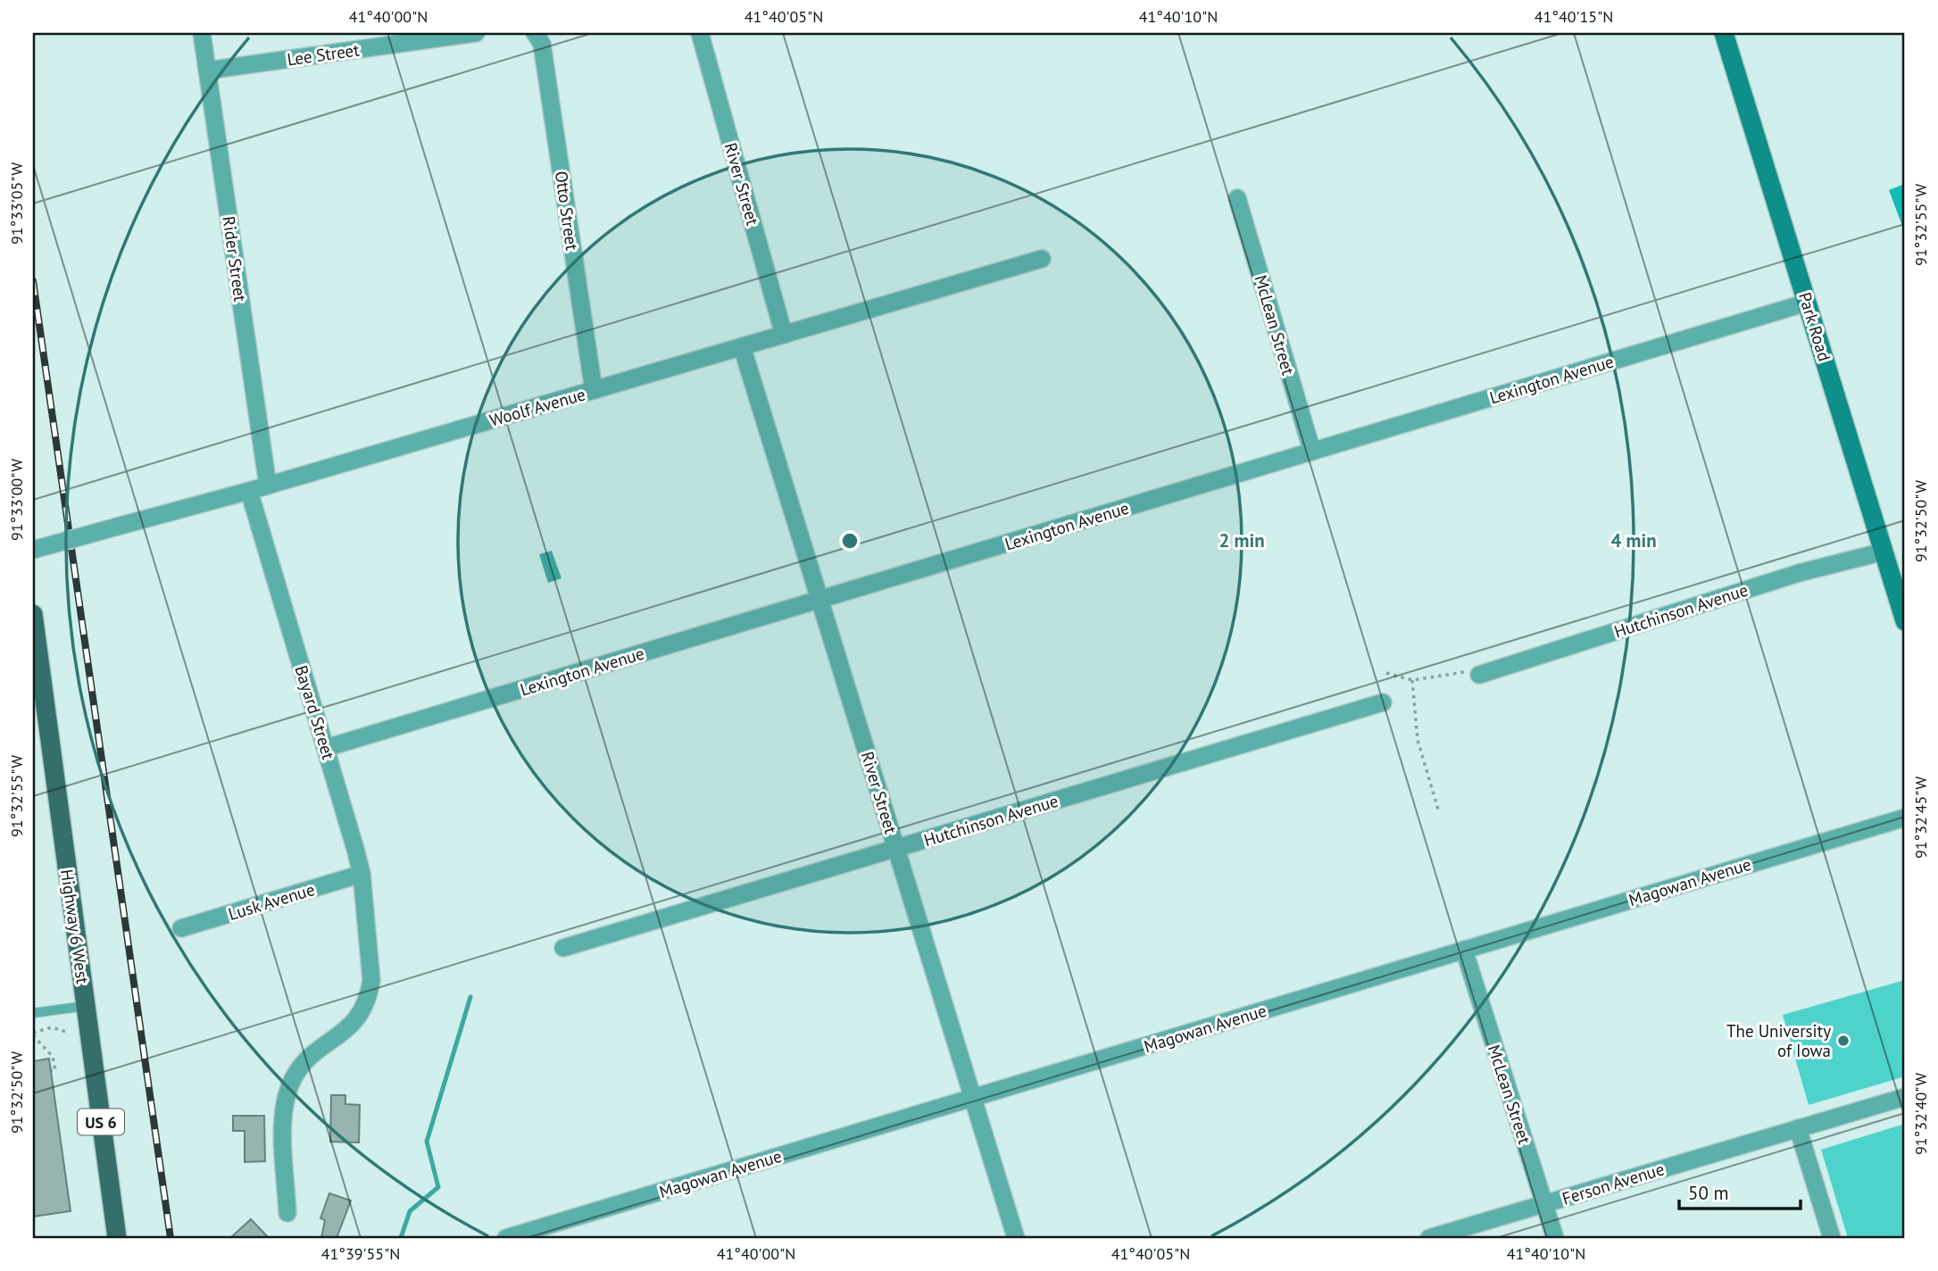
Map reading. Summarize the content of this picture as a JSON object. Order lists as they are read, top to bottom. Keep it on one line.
{"streets":{"main road":["Highway 6 West","US 6"],"street":["Lee Street","River Street","Otto Street","Rider Street","McLean Street","Park Road","Lexington Avenue","Woolf Avenue","Hutchinson Avenue","Bayard Street","Magowan Avenue","Lusk Avenue","Ferson Avenue"]},"crossings":[["Lee Street","Rider Street"],["River Street","Lexington Avenue"],["River Street","Woolf Avenue"],["River Street","Hutchinson Avenue"],["River Street","Magowan Avenue"],["Otto Street","Woolf Avenue"],["Rider Street","Woolf Avenue"],["McLean Street","Lexington Avenue"],["McLean Street","Magowan Avenue"],["McLean Street","Ferson Avenue"],["Park Road","Lexington Avenue"],["Park Road","Hutchinson Avenue"],["Lexington Avenue","Bayard Street"],["Woolf Avenue","Bayard Street"],["Bayard Street","Lusk Avenue"]],"places":["The University of Iowa"],"scale_bar":"50 m","coordinates":["41°40'00\"N","41°40'05\"N","41°40'10\"N","41°40'15\"N","91°33'05\"W","91°32'55\"W","91°33'00\"W","91°32'50\"W","91°32'45\"W","91°32'40\"W","41°39'55\"N"],"rings":["2 min","4 min"]}
